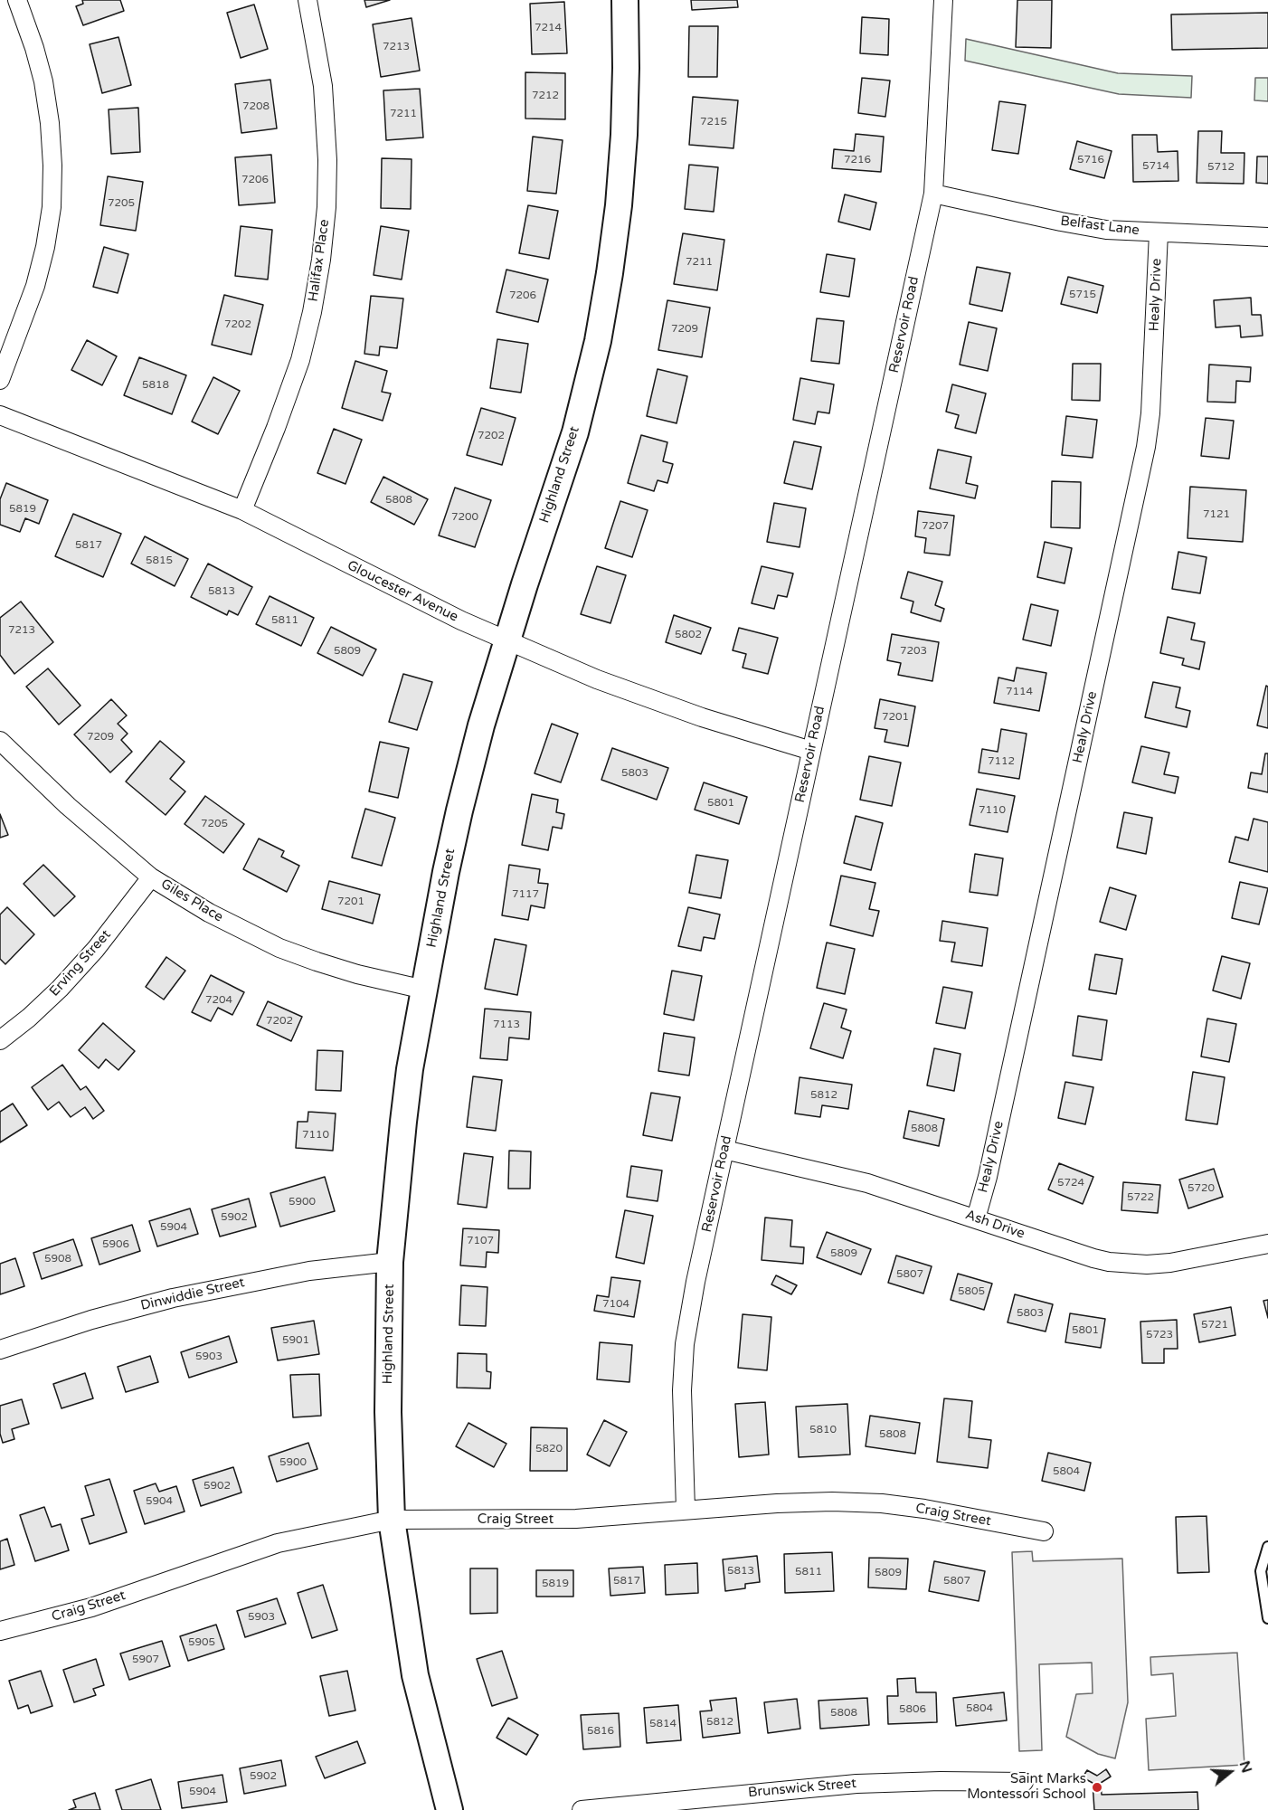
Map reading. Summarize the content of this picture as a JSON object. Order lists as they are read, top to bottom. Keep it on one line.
{"streets":{"street":["Belfast Lane","Halifax Place","Healy Drive","Reservoir Road","Highland Street","Gloucester Avenue","Giles Place","Erving Street","Ash Drive","Dinwiddie Street","Craig Street","Brunswick Street"]},"crossings":[["Belfast Lane","Healy Drive"],["Belfast Lane","Reservoir Road"],["Halifax Place","Gloucester Avenue"],["Healy Drive","Ash Drive"],["Reservoir Road","Gloucester Avenue"],["Reservoir Road","Ash Drive"],["Reservoir Road","Craig Street"],["Highland Street","Gloucester Avenue"],["Highland Street","Giles Place"],["Highland Street","Dinwiddie Street"],["Highland Street","Craig Street"],["Giles Place","Erving Street"]],"places":["Saint Marks Montessori School"],"house_numbers":["7214","7213","7212","7208","7211","7215","7216","5716","5714","5712","7206","7205","7211","5715","7206","7202","7209","5818","7202","5808","5819","7121","7200","7207","5817","5815","5813","5811","7213","5802","5809","7203","7114","7201","7209","7112","5803","5801","7110","7205","7117","7201","7204","7202","7113","5812","5808","7110","5724","5720","5722","5900","5902","5904","7107","5906","5809","5908","5807","5805","7104","5803","5721","5801","5723","5901","5903","5810","5808","5820","5900","5804","5902","5904","5813","5811","5809","5817","5807","5819","5903","5905","5907","5804","5806","5808","5812","5814","5816","5902","5904"],"north":"right"}
